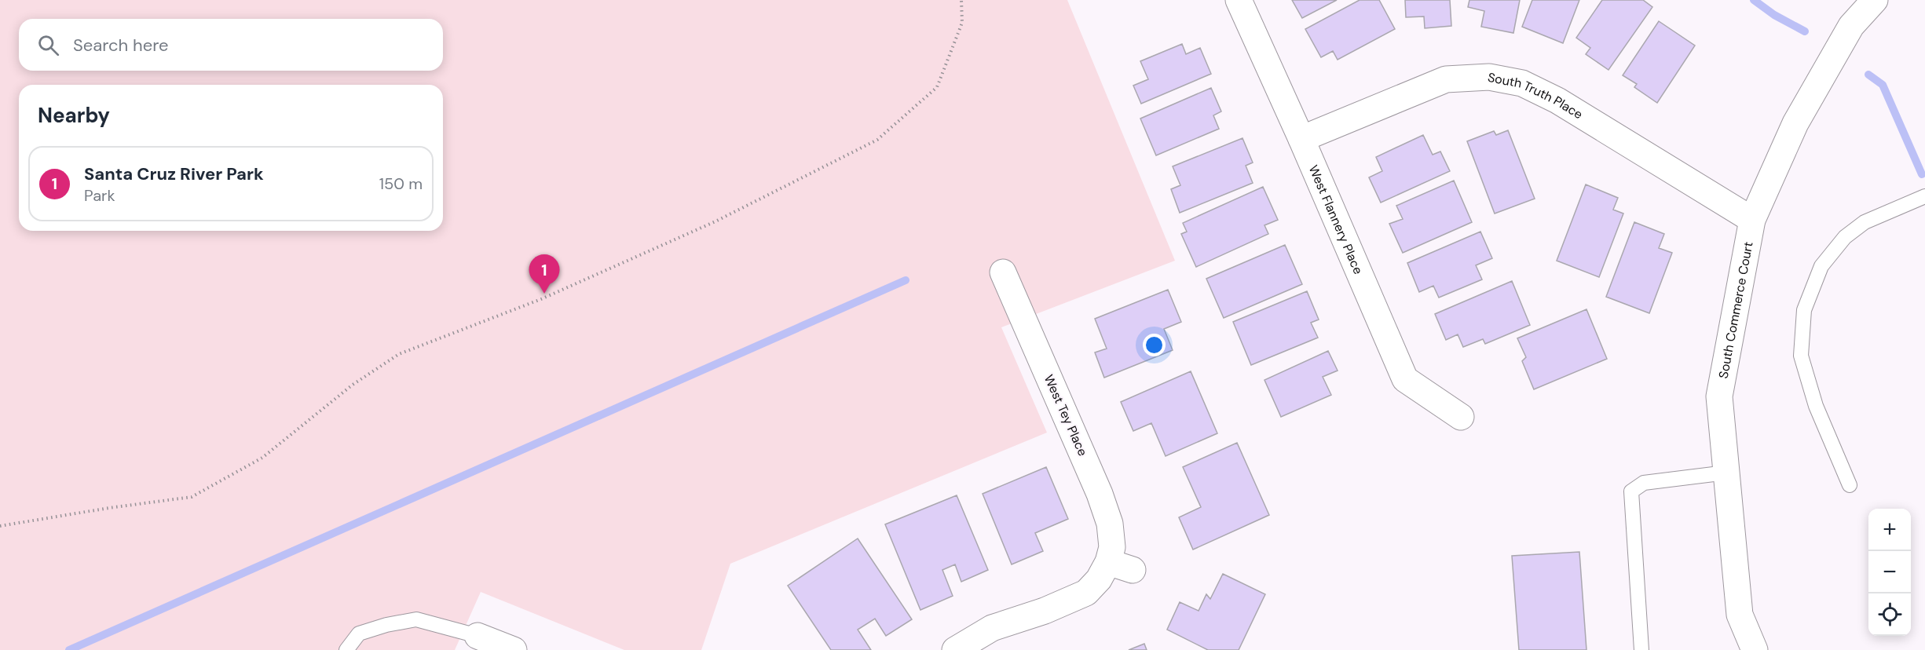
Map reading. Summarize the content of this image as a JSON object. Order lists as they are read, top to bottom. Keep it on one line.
{"streets":{"street":["South Truth Place","West Flannery Place","South Commerce Court","West Tey Place"]},"crossings":[["South Truth Place","West Flannery Place"],["South Truth Place","South Commerce Court"]],"page":{"search":"Search here","heading":"Nearby","list":[{"mark":"1","name":"Santa Cruz River Park","note":"Park","value":"150 m"}],"pins":"1","map_buttons":["+","−"]}}
